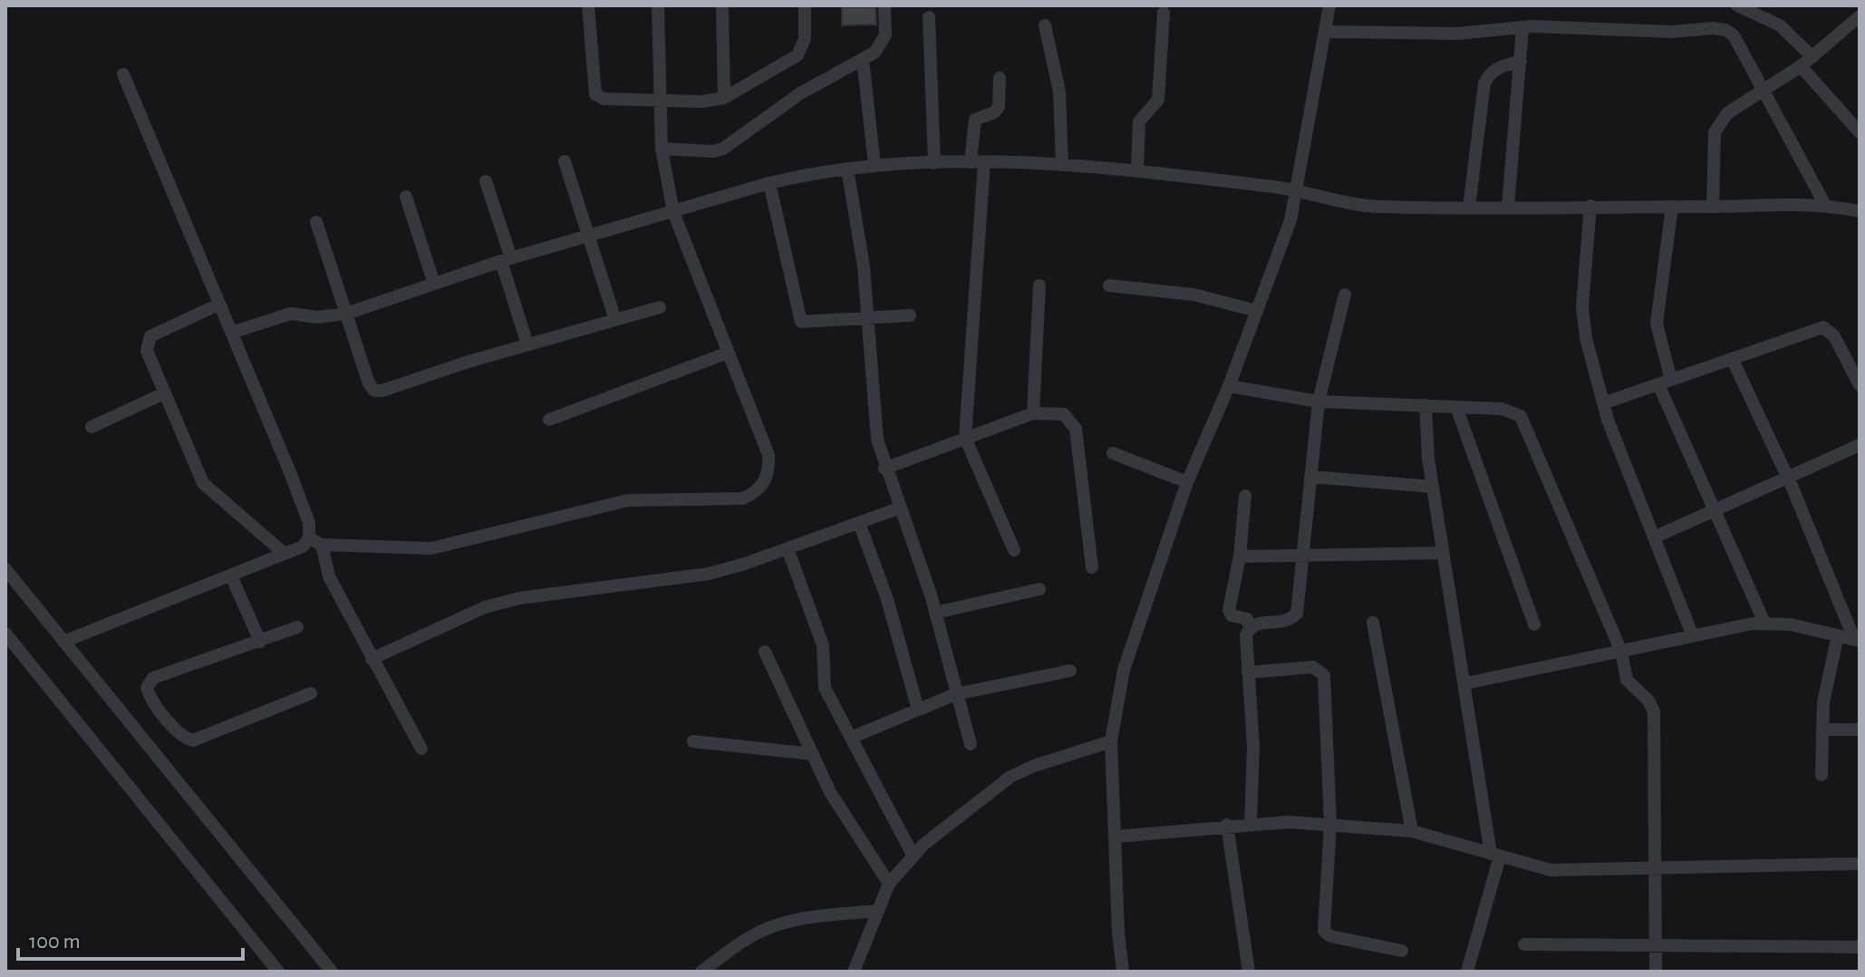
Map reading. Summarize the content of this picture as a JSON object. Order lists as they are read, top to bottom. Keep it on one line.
{"scale_bar":"100 m"}
